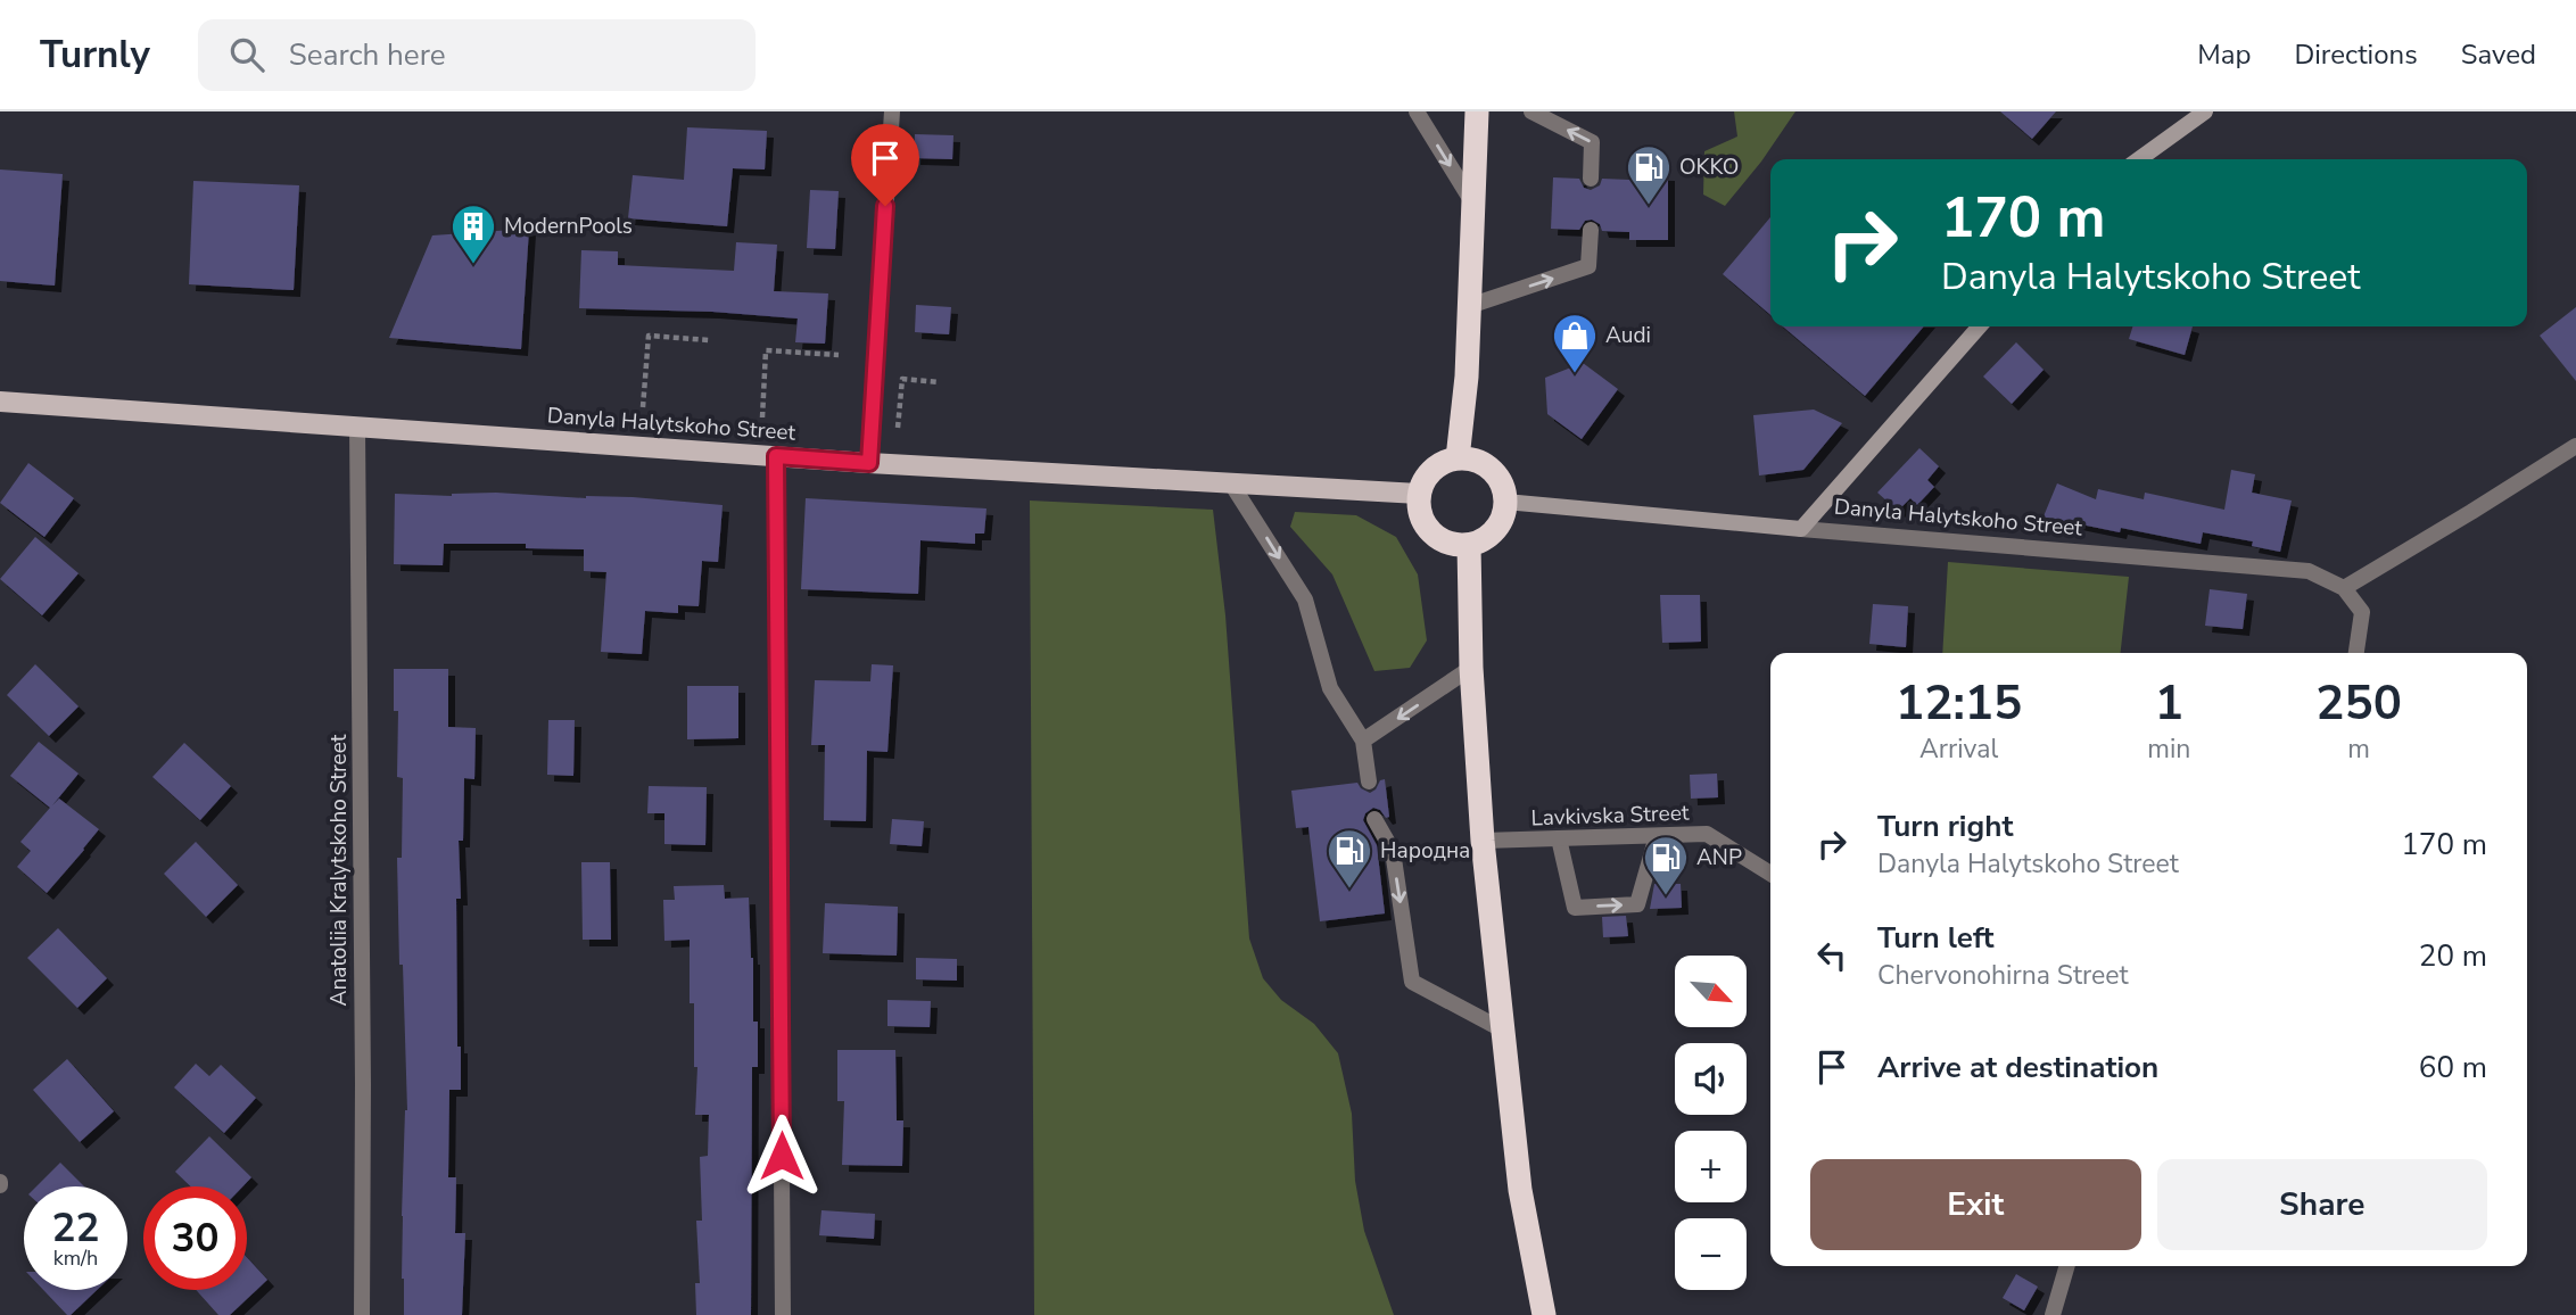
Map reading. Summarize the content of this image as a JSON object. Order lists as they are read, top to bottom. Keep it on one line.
{"streets":{"main road":["Danyla Halytskoho Street"],"street":["Lavkivska Street","Anatoliia Kralytskoho Street"]},"crossings":[["Danyla Halytskoho Street","Anatoliia Kralytskoho Street"]],"places":{"fuel station":["OKKO","Народна","ANP"],"building":["ModernPools"],"shop":["Audi"]},"north":"bottom right","page":{"header":"Turnly","search":"Search here","nav":["Map","Directions","Saved"],"turn":["170 m","Danyla Halytskoho Street"],"eta":["12:15","Arrival","1","min","250","m"],"list":[{"name":"Turn right","note":"Danyla Halytskoho Street","value":"170 m"},{"name":"Turn left","note":"Chervonohirna Street","value":"20 m"},{"name":"Arrive at destination","value":"60 m"}],"map_buttons":["+","−"],"buttons":["Exit","Share"],"speed":"22 km/h","limit":"30"}}
